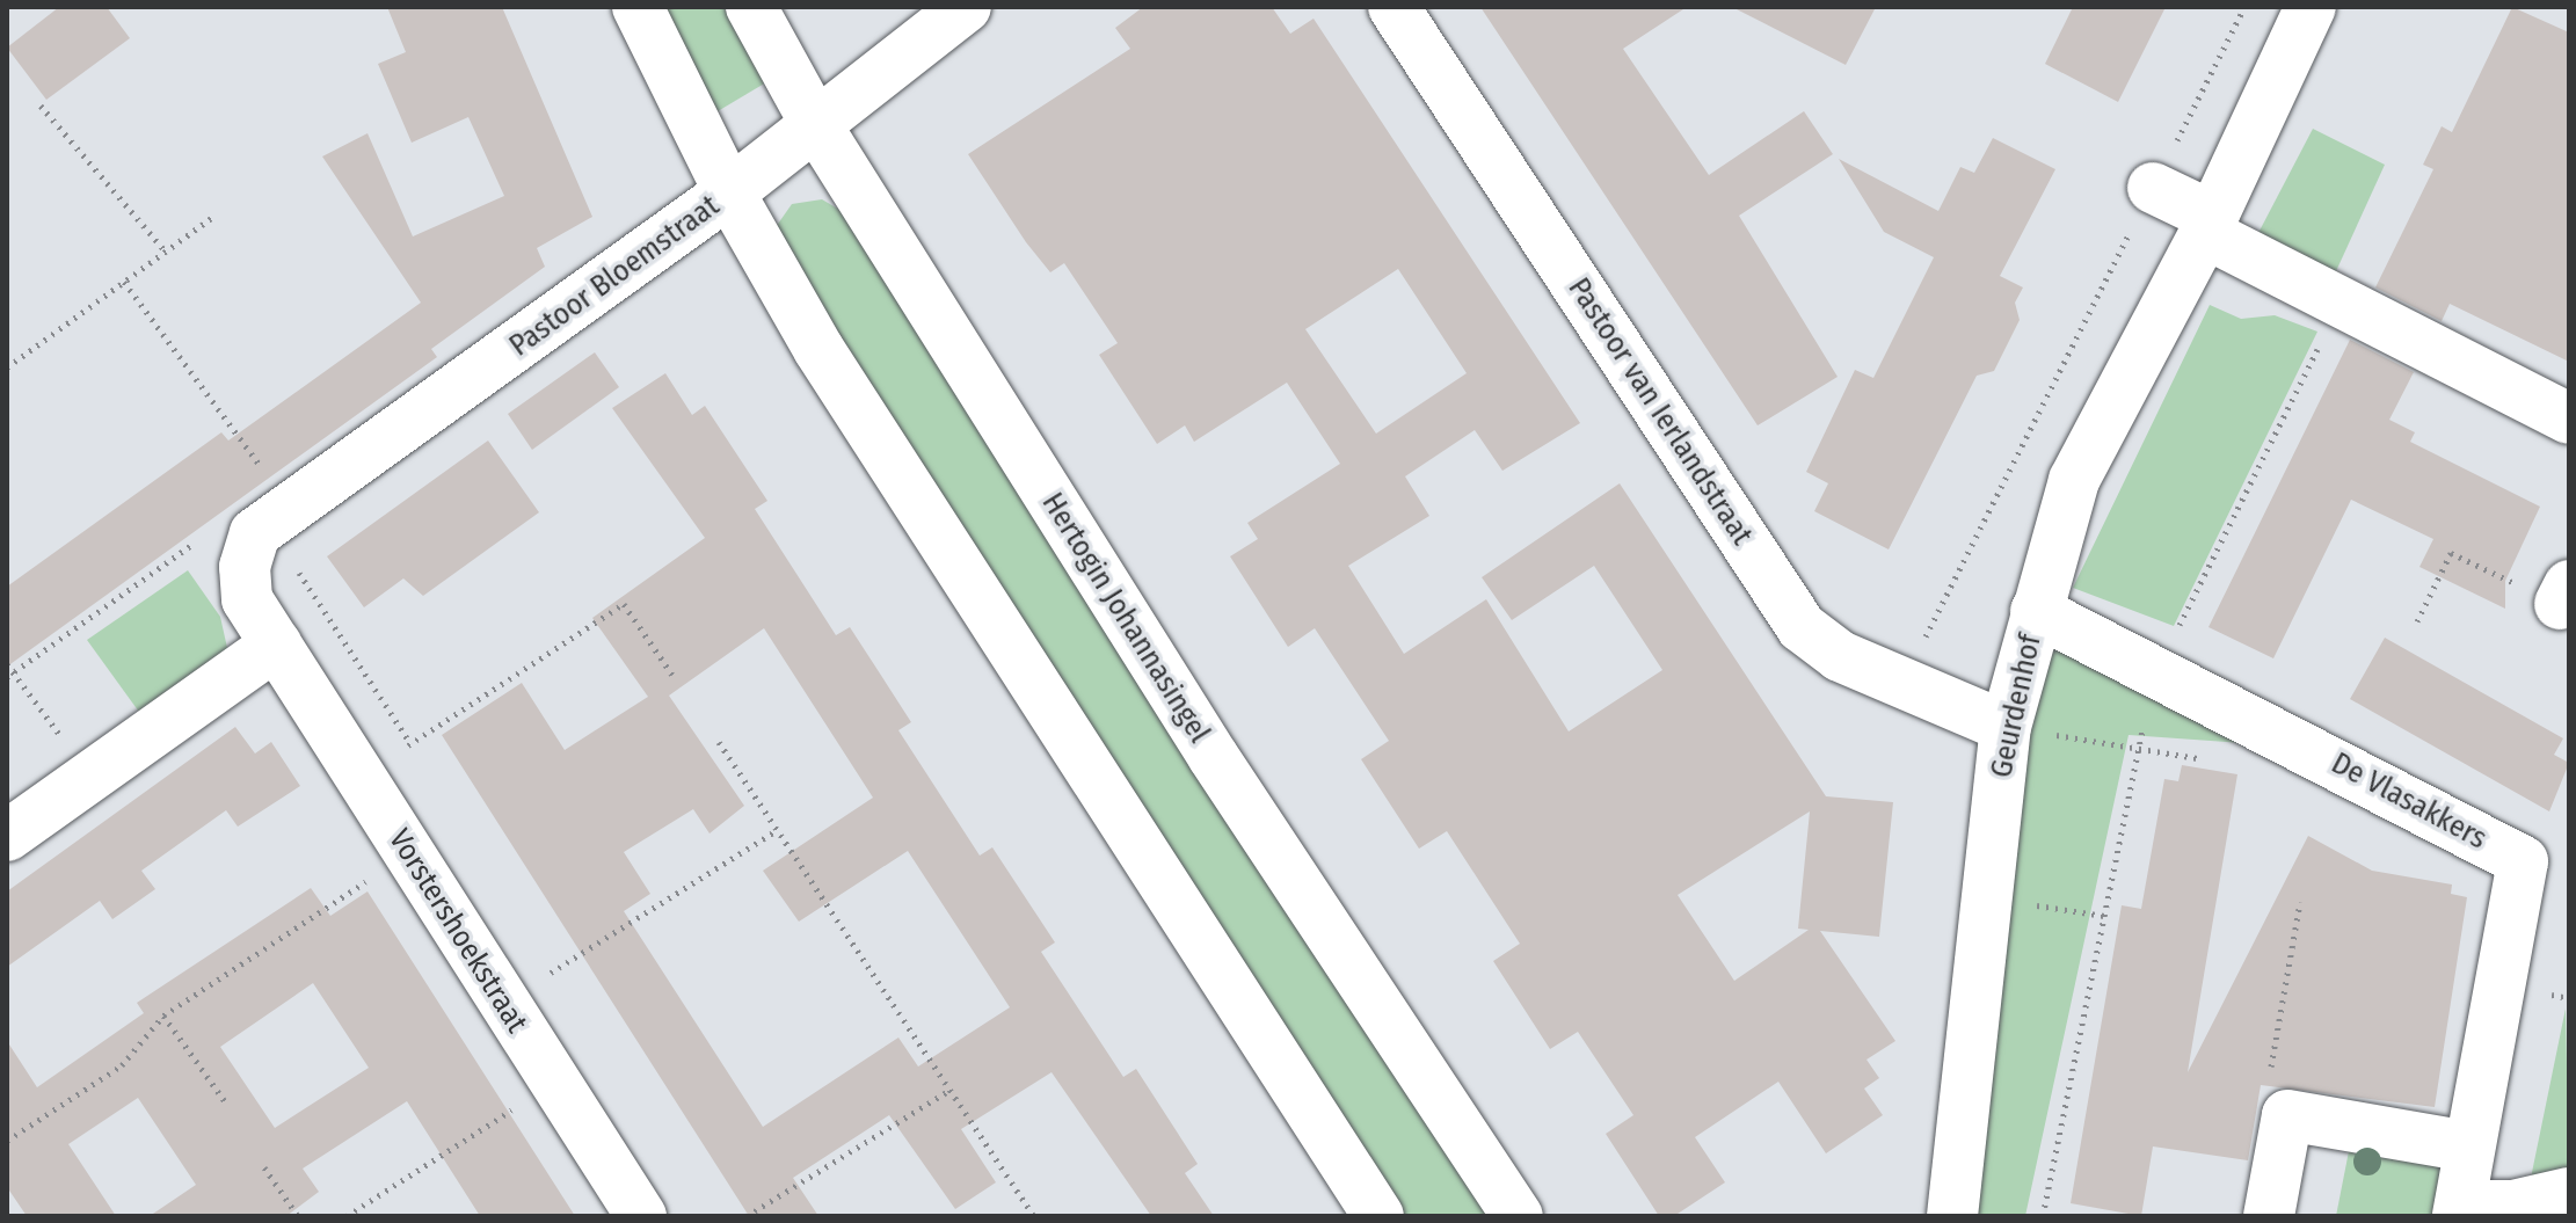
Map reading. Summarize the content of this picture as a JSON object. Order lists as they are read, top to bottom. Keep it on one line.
{"streets":{"street":["Pastoor Bloemstraat","Pastoor van Ierlandstraat","Hertogin Johannasingel","Geurdenhof","De Vlasakkers","Vorstershoekstraat"]},"crossings":[["Pastoor Bloemstraat","Hertogin Johannasingel"],["Pastoor van Ierlandstraat","Geurdenhof"],["Geurdenhof","De Vlasakkers"]]}
